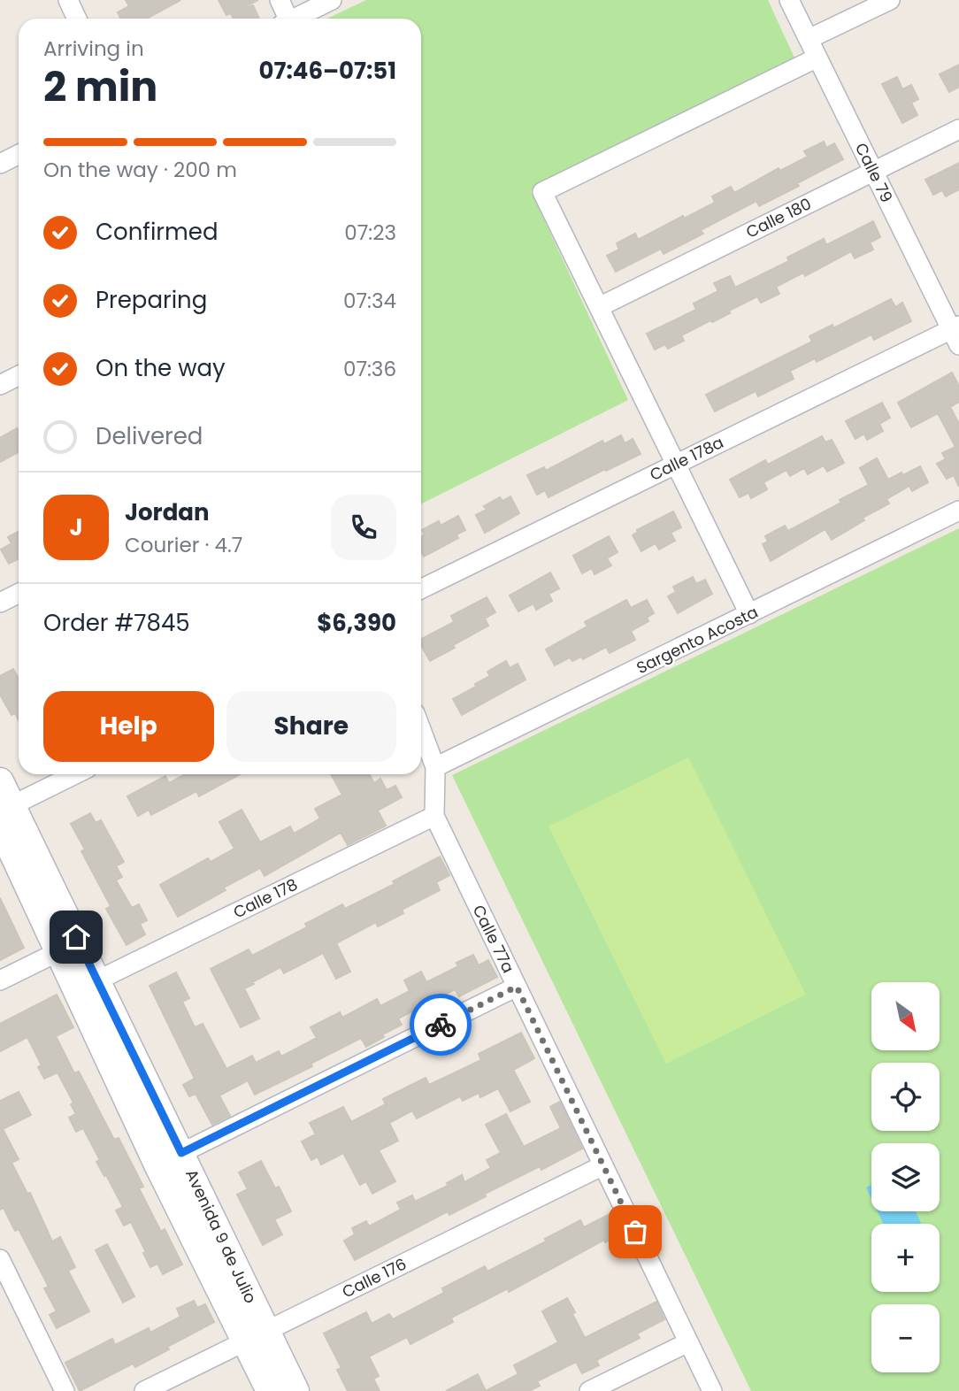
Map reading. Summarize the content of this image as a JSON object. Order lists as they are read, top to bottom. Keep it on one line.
{"streets":{"main road":["Avenida 9 de Julio"],"street":["Calle 79","Calle 180","Calle 178a","Sargento Acosta","Calle 178","Calle 77a","Calle 176"]},"crossings":[["Calle 79","Calle 180"],["Calle 79","Calle 178a"],["Sargento Acosta","Calle 77a"],["Calle 178","Calle 77a"],["Calle 178","Avenida 9 de Julio"],["Calle 77a","Calle 176"],["Avenida 9 de Julio","Calle 176"]],"north":"bottom right","page":{"heading":["2 min","Arriving in","07:46–07:51"],"panel":["Jordan","Courier · 4.7","Order #7845","$6,390"],"bar":"On the way · 200 m","list":[["Confirmed","07:23"],["Preparing","07:34"],["On the way","07:36"],"Delivered"],"round":"J","buttons":["Help","Share"],"map_buttons":["+","−"]}}
